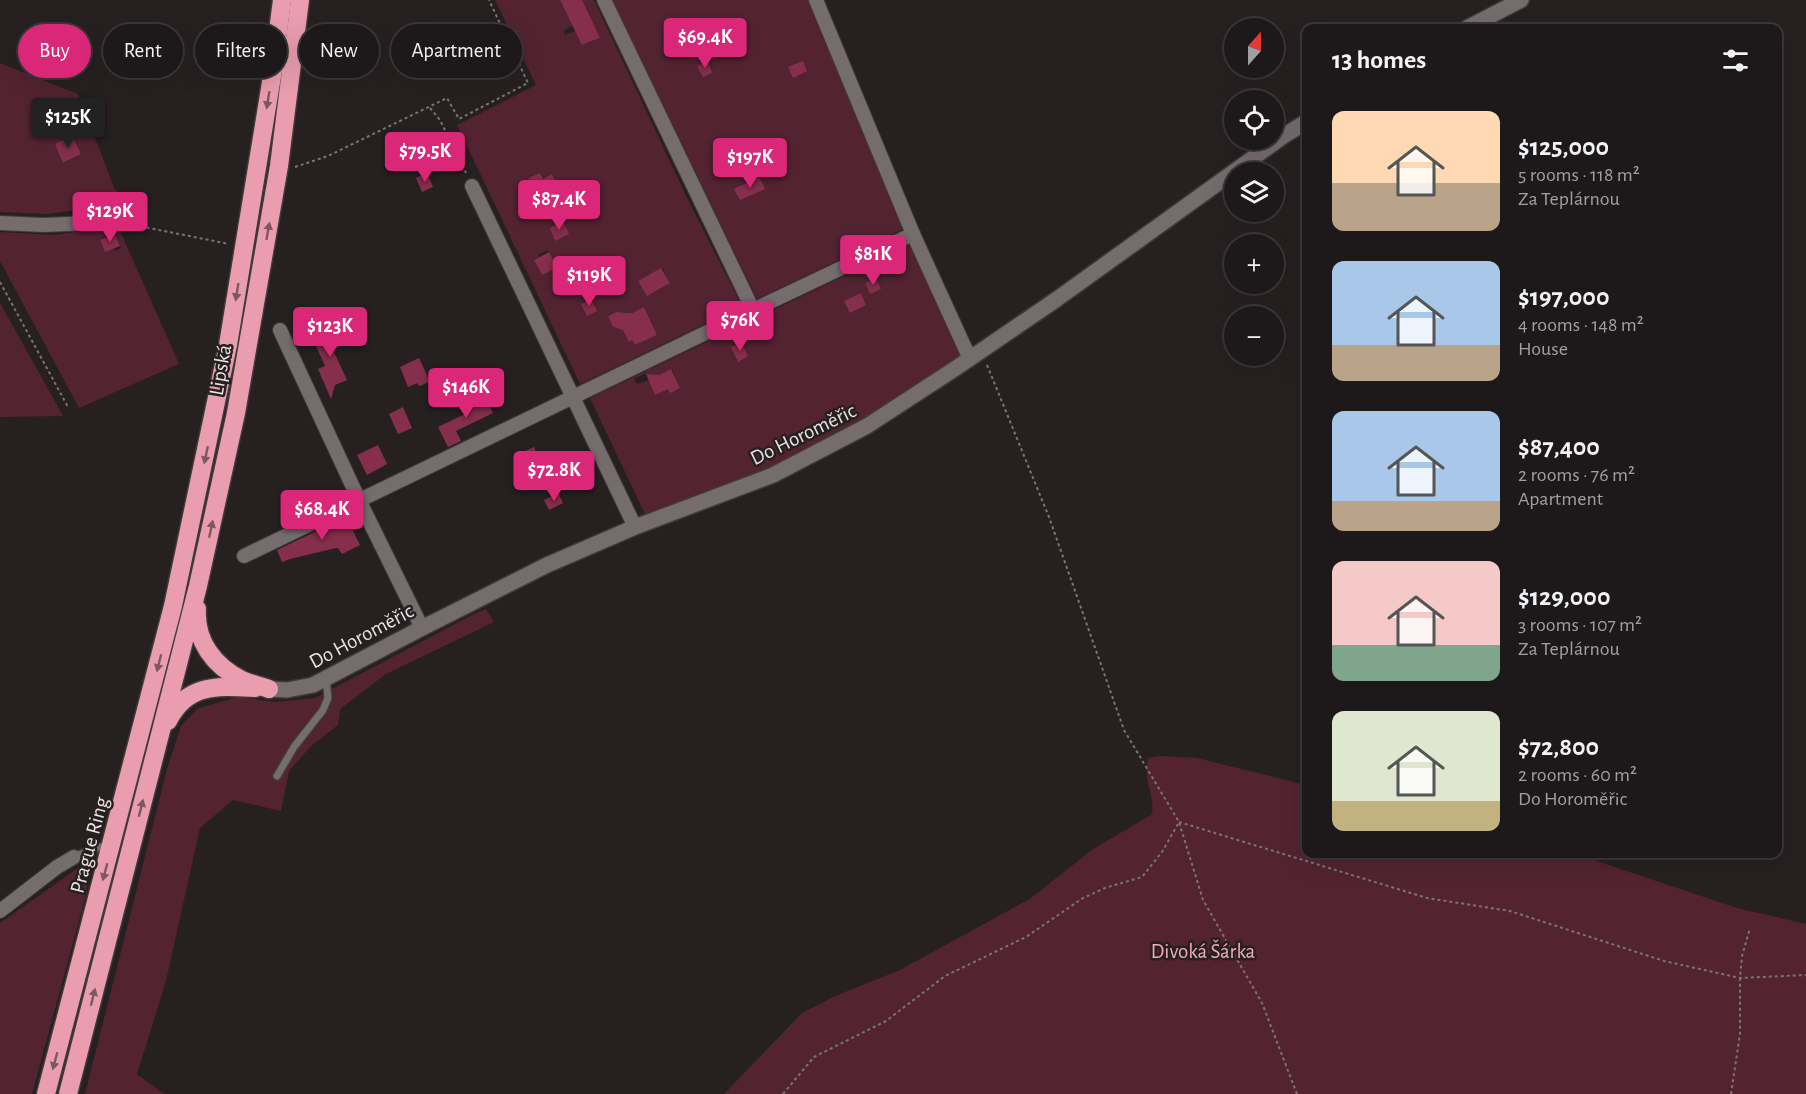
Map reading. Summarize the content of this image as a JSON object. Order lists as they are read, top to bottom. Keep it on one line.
{"streets":{"highway":["Lipská","Prague Ring"],"street":["Do Horoměřic"]},"crossings":[["Lipská","Prague Ring"]],"parks":["Divoká Šárka"],"north":"top","page":{"map_buttons":["+","−"],"price":["$69.4K","$125K","$79.5K","$197K","$87.4K","$129K","$81K","$119K","$76K","$123K","$146K","$72.8K","$68.4K"],"chip":["Buy","Rent","Filters","New","Apartment"],"heading":"13 homes","list":[{"name":"$125,000","note":"5 rooms · 118 m² · Za Teplárnou"},{"name":"$197,000","note":"4 rooms · 148 m² · House"},{"name":"$87,400","note":"2 rooms · 76 m² · Apartment"},{"name":"$129,000","note":"3 rooms · 107 m² · Za Teplárnou"},{"name":"$72,800","note":"2 rooms · 60 m² · Do Horoměřic"}]}}
